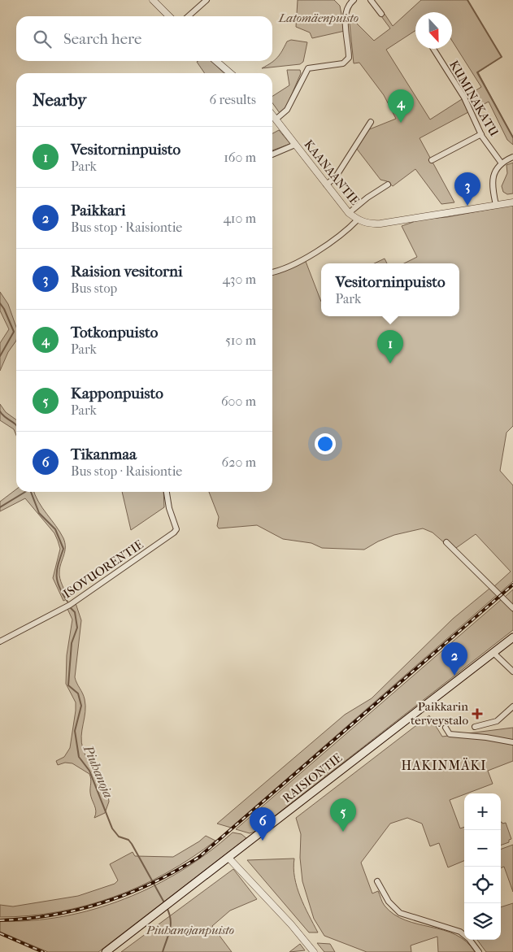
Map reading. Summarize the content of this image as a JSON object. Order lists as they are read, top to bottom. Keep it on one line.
{"streets":{"main road":["RAISIONTIE"],"street":["KUMINAKATU","KAANAANTIE","ISOVUORENTIE"]},"districts":["HAKINMÄKI"],"water":["Piuhanoja"],"parks":["Latomäenpuisto","Piuhanojanpuisto"],"places":{"health":["Paikkarin terveystalo"]},"north":"bottom","page":{"search":"Search here","heading":["Nearby","6 results"],"pins":["4","3","1","2","5","6"],"list":[{"mark":"1","name":"Vesitorninpuisto","note":"Park","value":"160 m"},{"mark":"2","name":"Paikkari","note":"Bus stop · Raisiontie","value":"410 m"},{"mark":"3","name":"Raision vesitorni","note":"Bus stop","value":"430 m"},{"mark":"4","name":"Totkonpuisto","note":"Park","value":"510 m"},{"mark":"5","name":"Kapponpuisto","note":"Park","value":"600 m"},{"mark":"6","name":"Tikanmaa","note":"Bus stop · Raisiontie","value":"620 m"}],"popup":["Vesitorninpuisto","Park"],"map_buttons":["+","−"]}}
